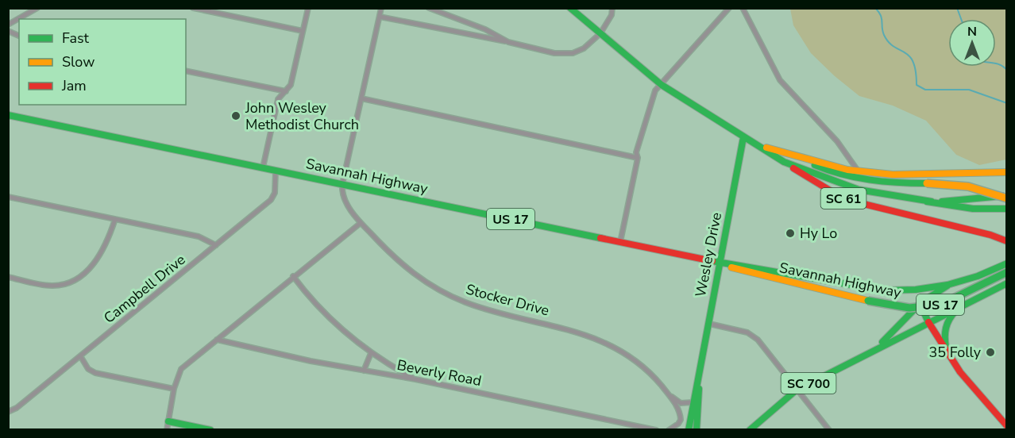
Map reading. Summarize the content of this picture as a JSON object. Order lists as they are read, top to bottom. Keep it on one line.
{"streets":{"main road":["Savannah Highway","SC 61","US 17","Wesley Drive","SC 700"],"street":["Campbell Drive","Stocker Drive","Beverly Road"]},"crossings":[["Savannah Highway","Wesley Drive"],["Savannah Highway","Campbell Drive"],["Savannah Highway","Stocker Drive"],["SC 61","Wesley Drive"],["Wesley Drive","Stocker Drive"]],"places":["John Wesley Methodist Church","Hy Lo","35 Folly"],"legend":["Fast","Slow","Jam"],"north":"top"}
